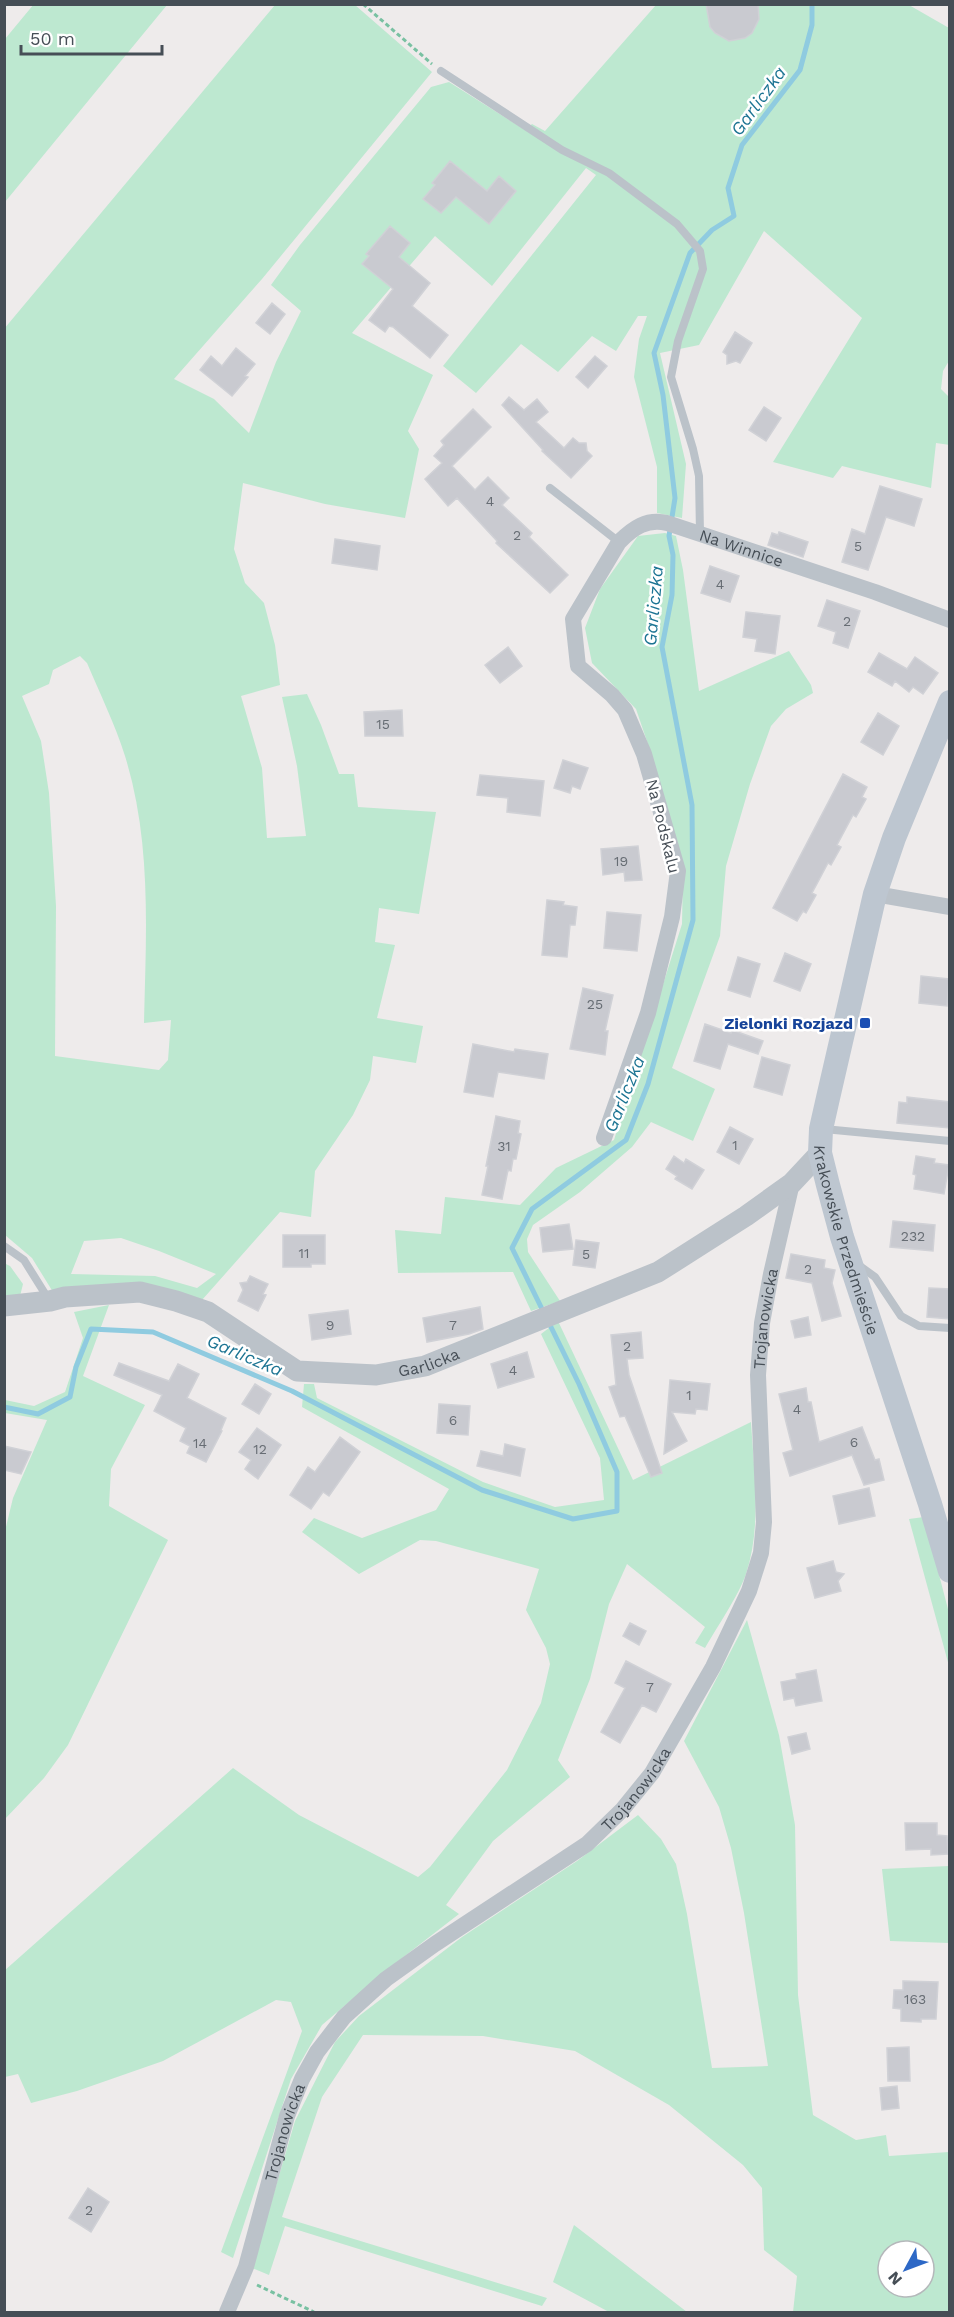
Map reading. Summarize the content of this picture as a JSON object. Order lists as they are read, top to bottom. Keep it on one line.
{"streets":{"main road":["Krakowskie Przedmieście"],"street":["Na Winnice","Na Podskalu","Trojanowicka","Garlicka"]},"crossings":[["Na Winnice","Na Podskalu"],["Krakowskie Przedmieście","Garlicka"],["Trojanowicka","Garlicka"]],"water":["Garliczka"],"places":{"transit":["Zielonki Rozjazd"]},"house_numbers":["4","2","5","4","2","15","19","25","1","31","232","11","5","2","9","7","2","4","1","4","6","6","14","12","7","163","2"],"scale_bar":"50 m","north":"bottom left"}
